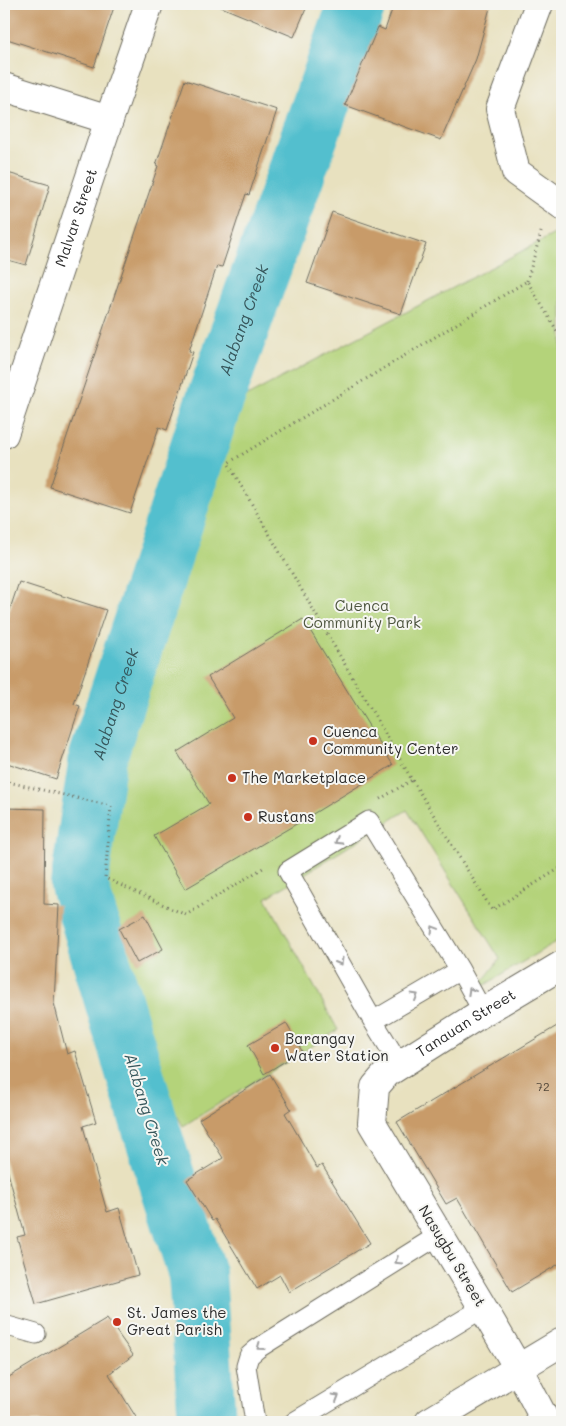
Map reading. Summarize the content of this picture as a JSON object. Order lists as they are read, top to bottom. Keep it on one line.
{"streets":{"street":["Malvar Street","Tanauan Street","Nasugbu Street"]},"crossings":[["Tanauan Street","Nasugbu Street"]],"water":["Alabang Creek"],"parks":["Cuenca Community Park"],"places":["Cuenca Community Center","The Marketplace","Rustans","Barangay Water Station","St. James the Great Parish"],"house_numbers":["72"]}
